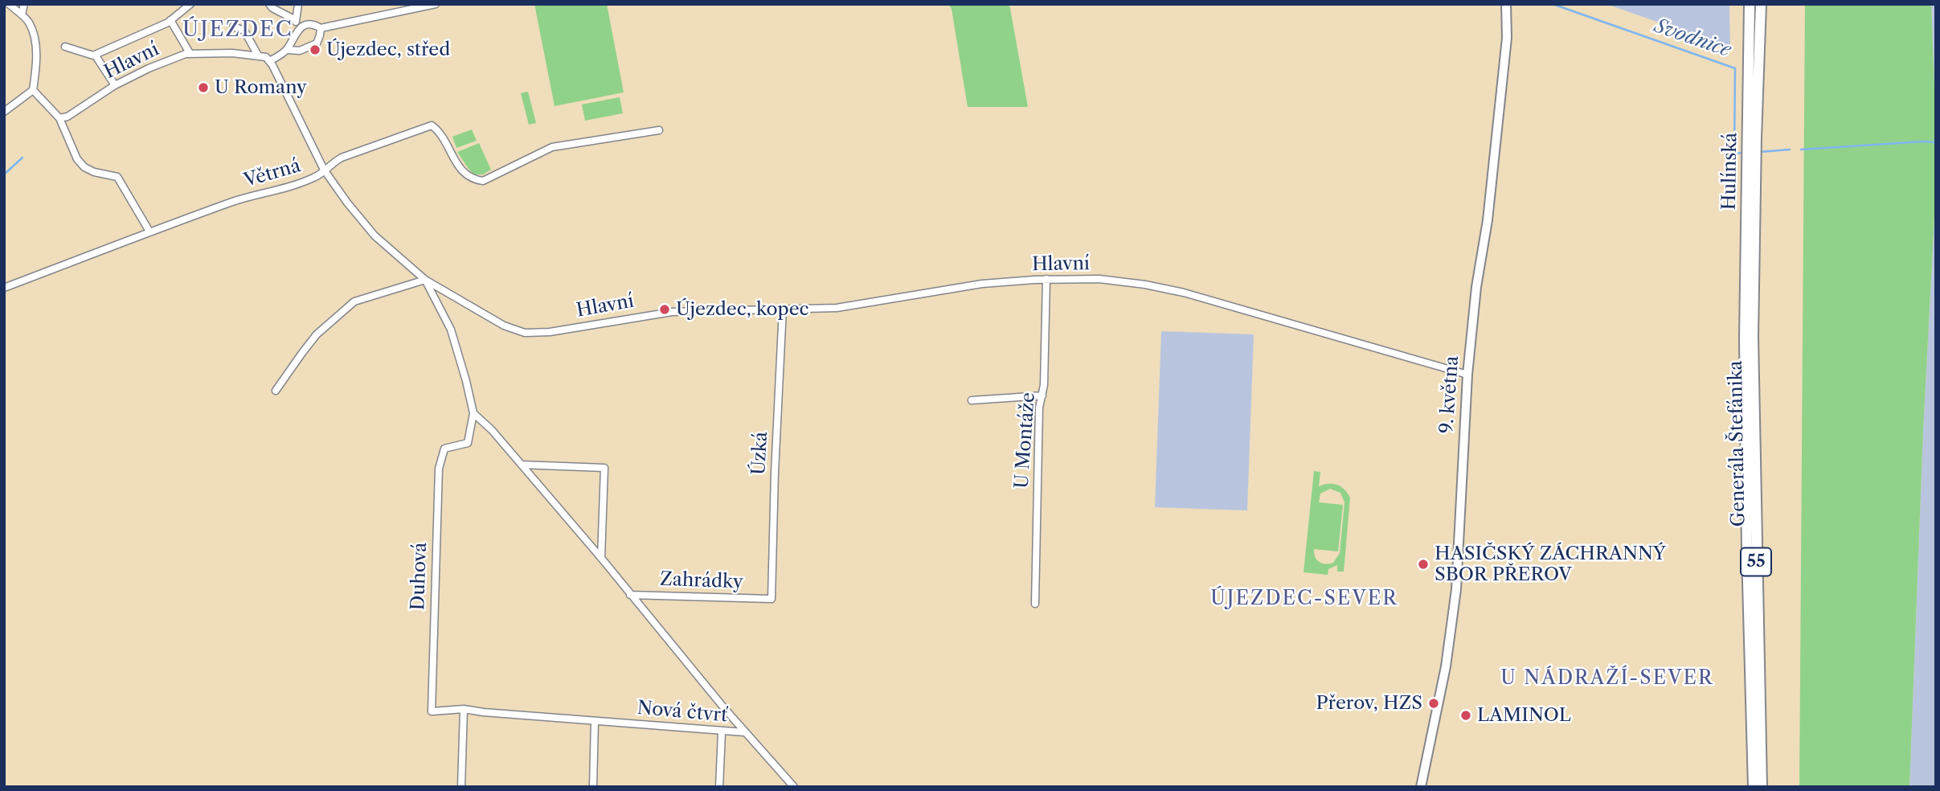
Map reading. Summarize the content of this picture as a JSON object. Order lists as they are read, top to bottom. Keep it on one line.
{"streets":{"main road":["Hulínská","Generála Štefánika","55"],"street":["Hlavní","Větrná","9. května","U Montáže","Úzká","Duhová","Zahrádky","Nová čtvrť"]},"crossings":[["Hlavní","Větrná"],["Hlavní","9. května"],["Hlavní","U Montáže"],["Hlavní","Úzká"],["Hulínská","Generála Štefánika"],["Úzká","Zahrádky"],["Duhová","Nová čtvrť"],["Zahrádky","Nová čtvrť"]],"districts":["ÚJEZDEC","ÚJEZDEC-SEVER","U NÁDRAŽÍ-SEVER"],"water":["Svodnice"],"places":["Újezdec, střed","U Romany","Újezdec, kopec","HASIČSKÝ ZÁCHRANNÝ SBOR PŘEROV","Přerov, HZS","LAMINOL"]}
